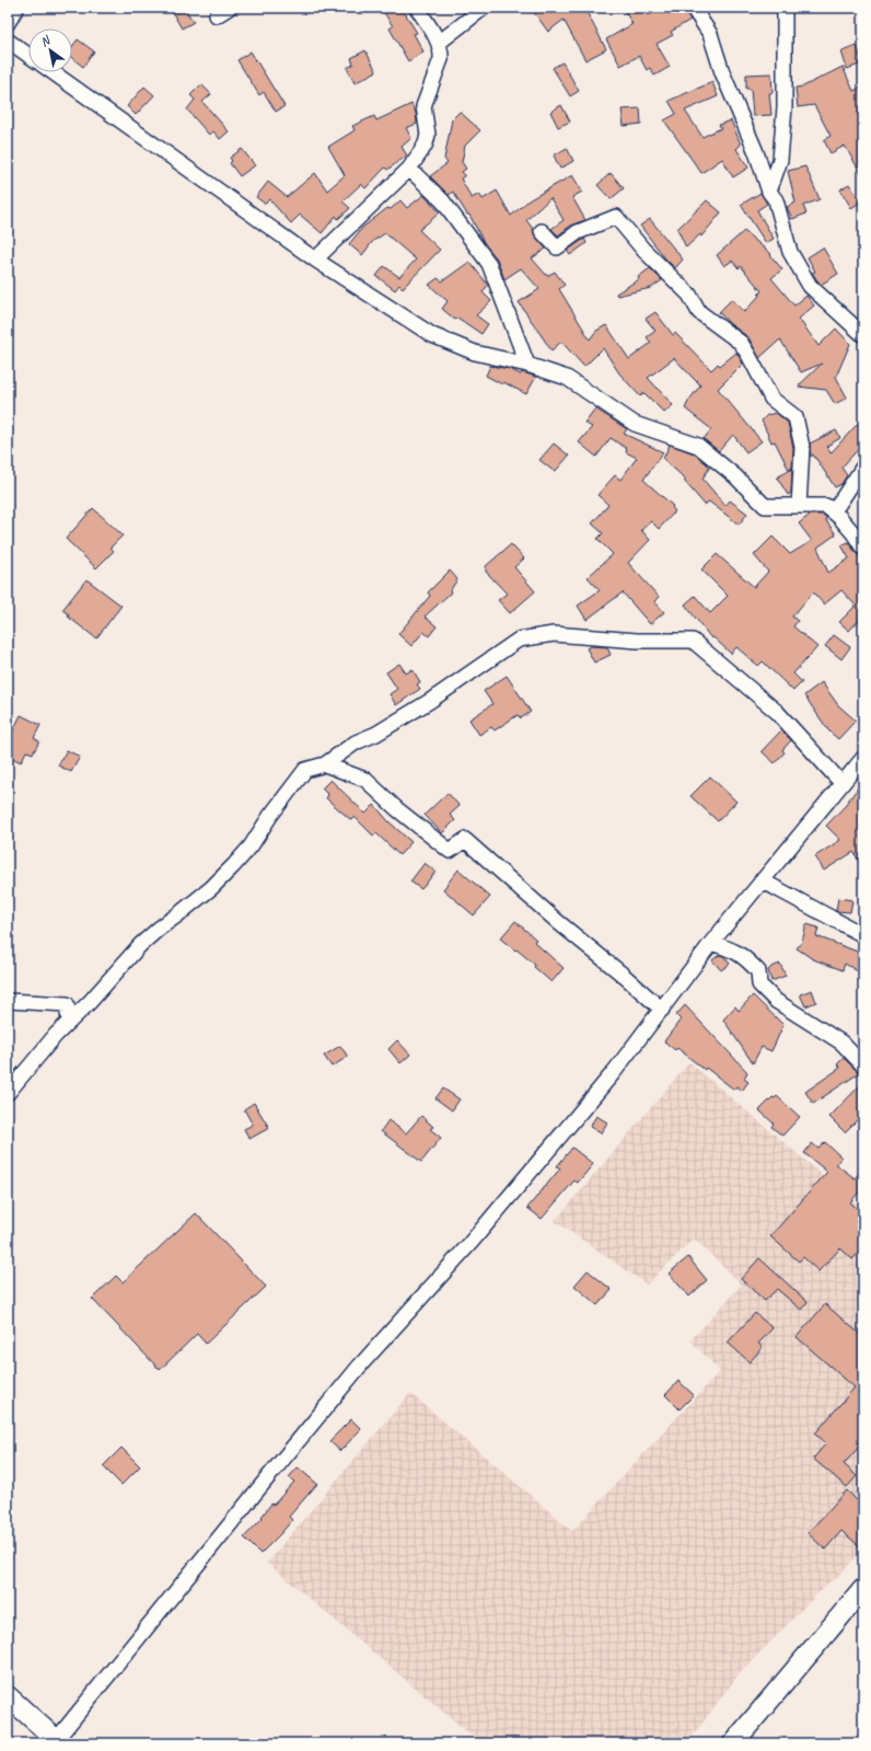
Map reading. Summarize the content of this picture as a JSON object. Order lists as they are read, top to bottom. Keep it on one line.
{"north":"top left"}
